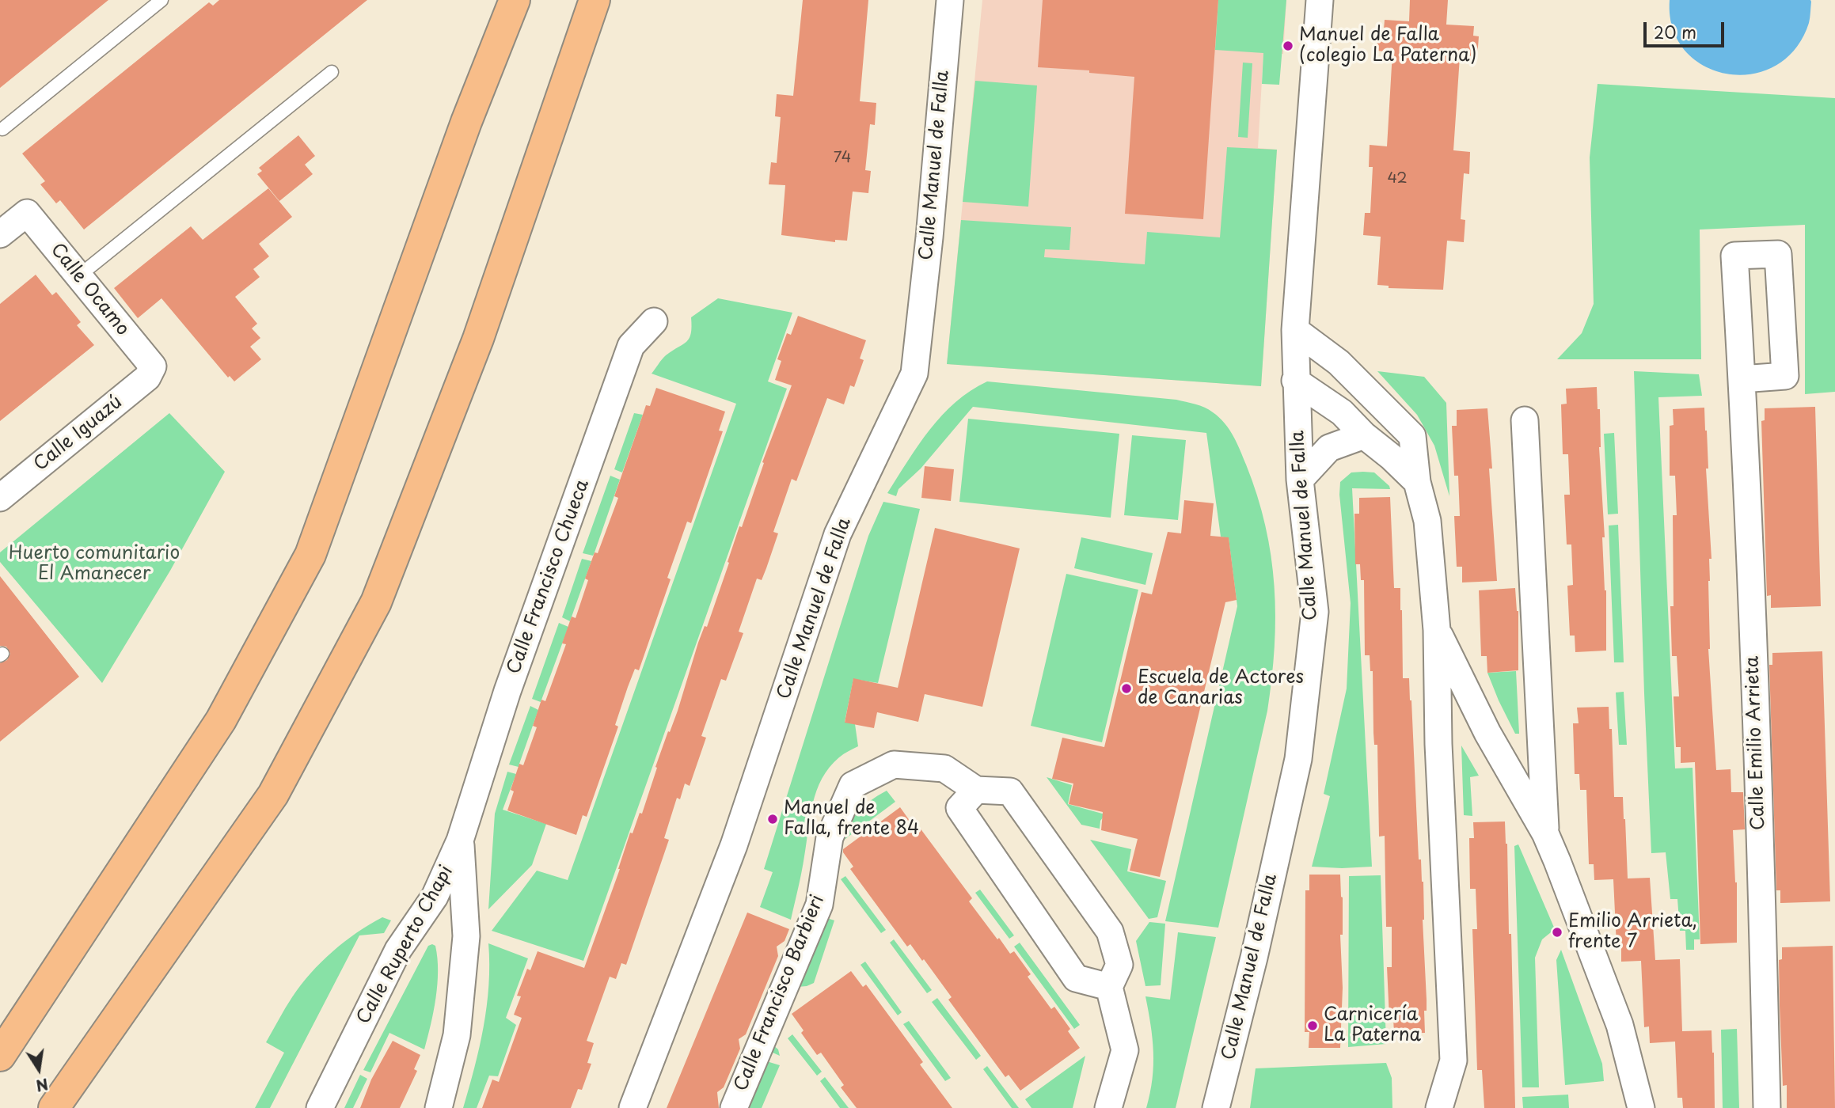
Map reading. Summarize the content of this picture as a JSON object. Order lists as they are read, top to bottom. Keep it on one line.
{"streets":{"street":["Calle Manuel de Falla","Calle Ocamo","Calle Iguazú","Calle Francisco Chueca","Calle Emilio Arrieta","Calle Ruperto Chapi","Calle Francisco Barbieri"]},"crossings":[["Calle Ocamo","Calle Iguazú"],["Calle Francisco Chueca","Calle Ruperto Chapi"]],"parks":["Huerto comunitario El Amanecer"],"places":["Manuel de Falla (colegio La Paterna)","Escuela de Actores de Canarias","Manuel de Falla, frente 84","Emilio Arrieta, frente 7","Carnicería La Paterna"],"house_numbers":["74","42"],"scale_bar":"20 m","north":"bottom"}
